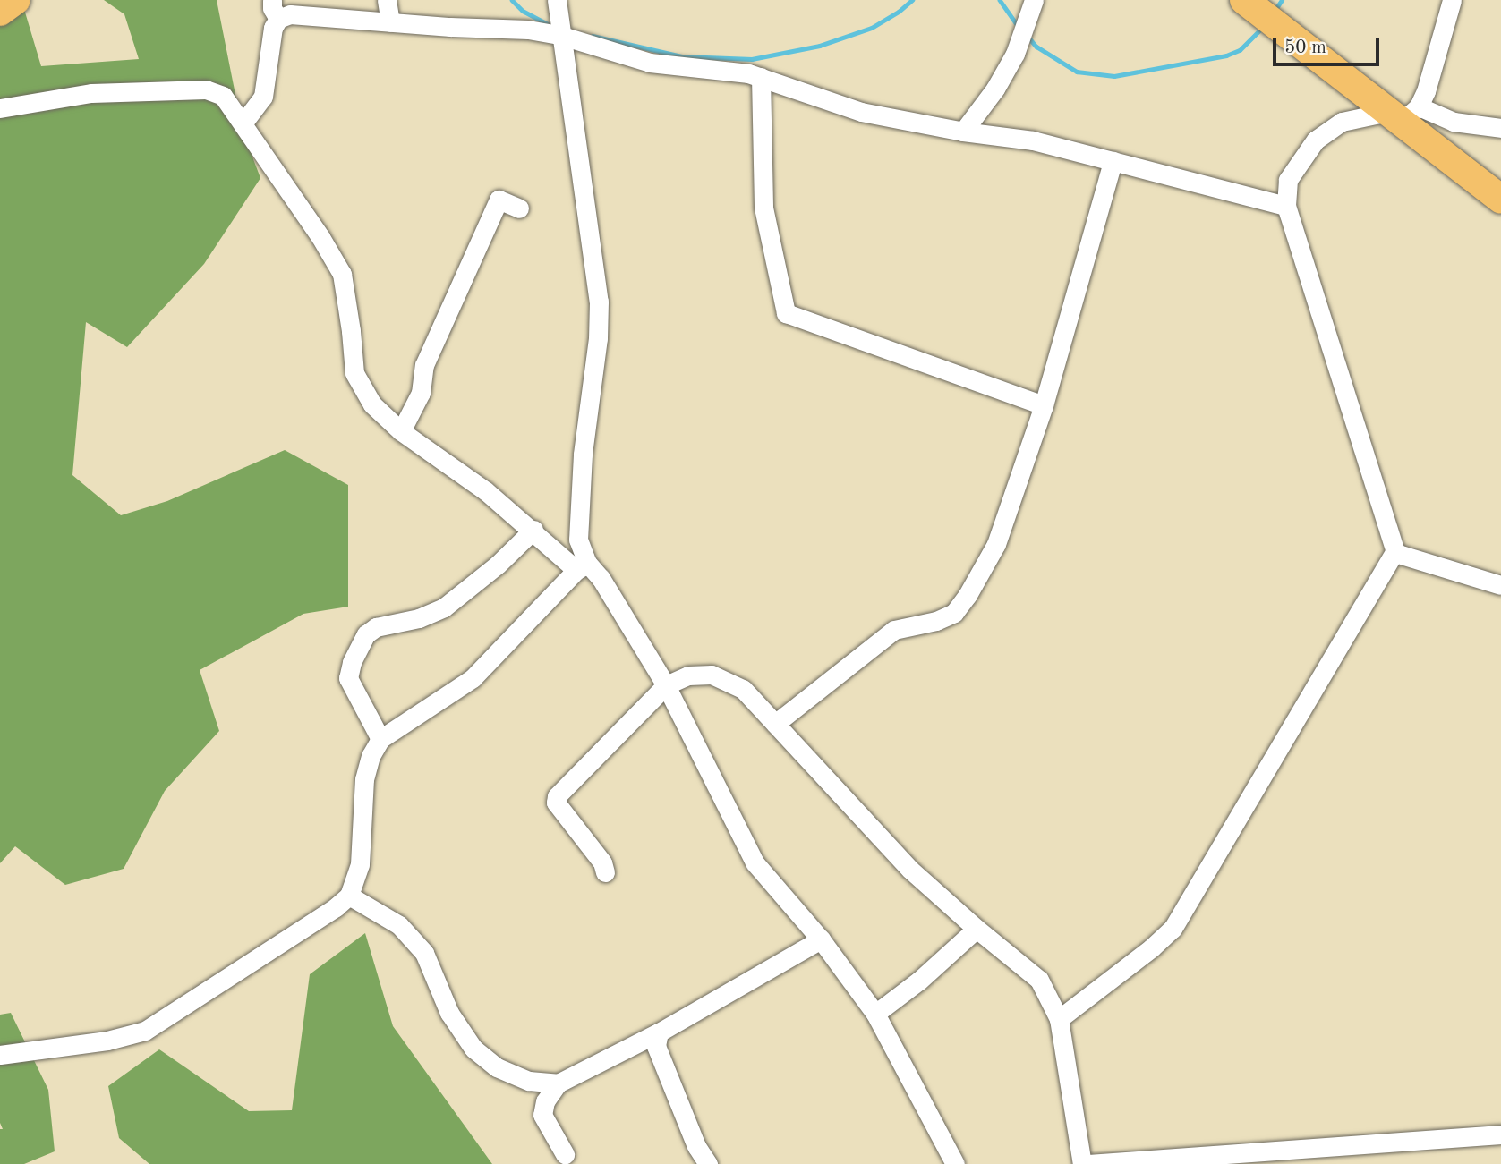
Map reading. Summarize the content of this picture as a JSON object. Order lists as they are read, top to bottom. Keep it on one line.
{"scale_bar":"50 m"}
